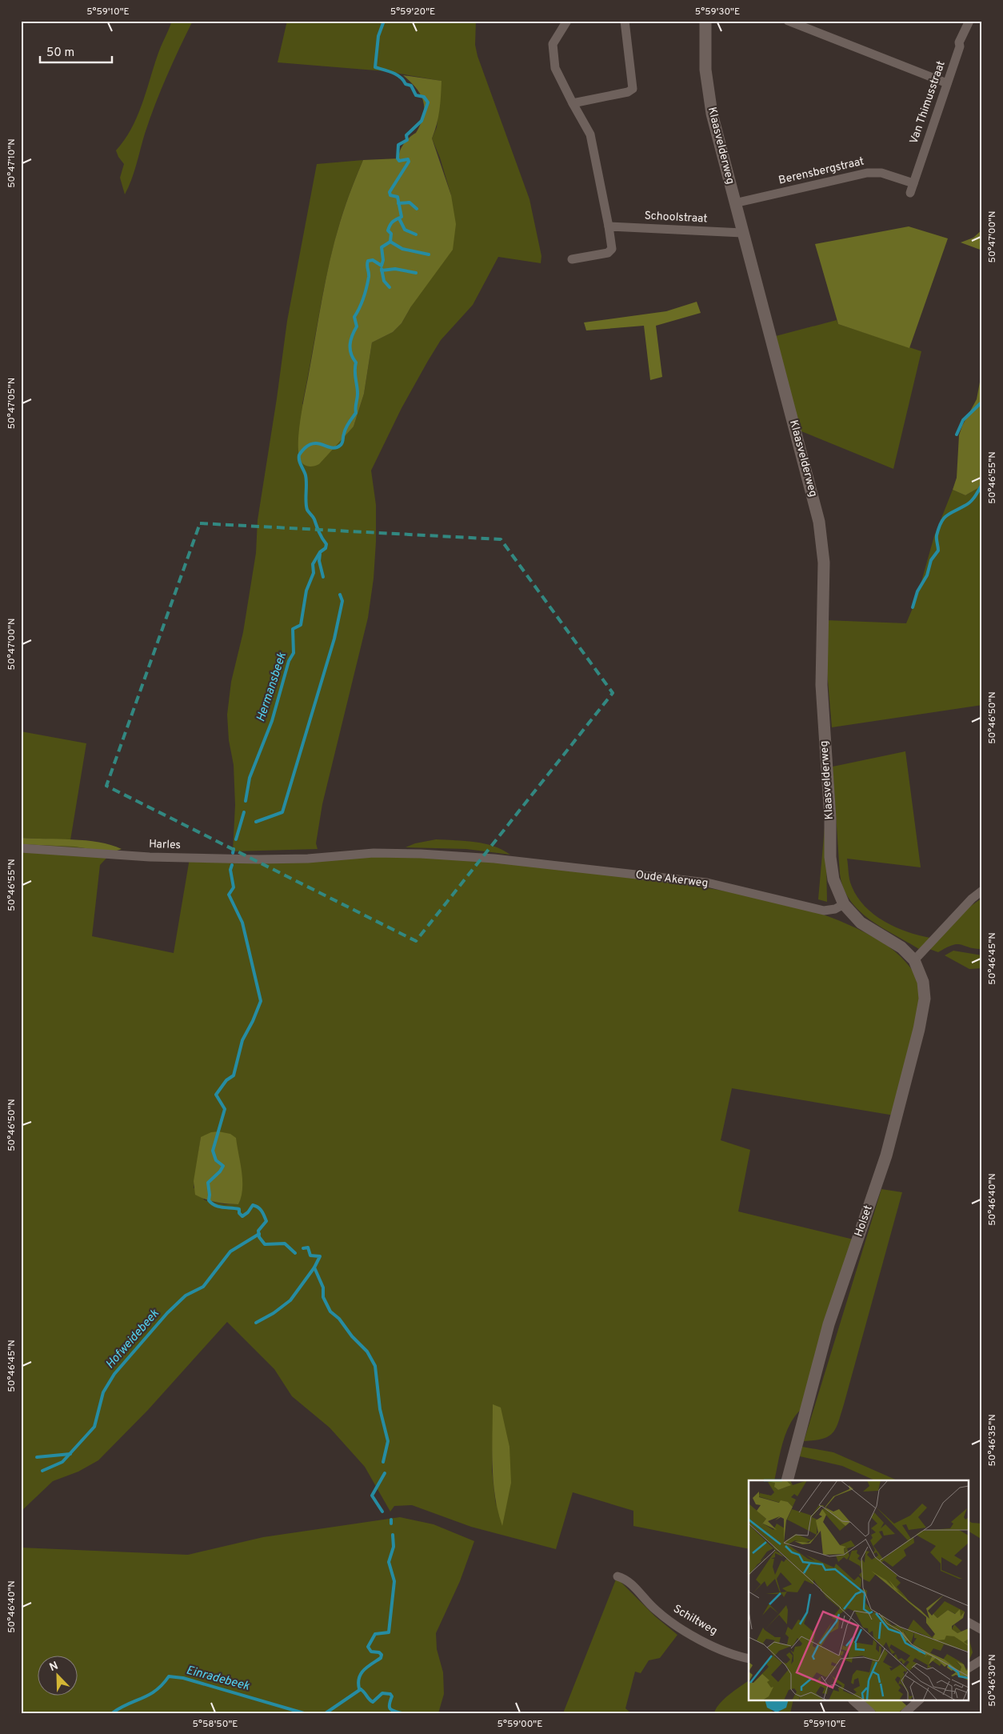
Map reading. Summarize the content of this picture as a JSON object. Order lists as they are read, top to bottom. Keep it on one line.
{"streets":{"street":["Van Thimusstraat","Klaasvelderweg","Berensbergstraat","Schoolstraat","Harles","Oude Akerweg","Holset","Schiltweg"]},"crossings":[["Van Thimusstraat","Berensbergstraat"],["Klaasvelderweg","Berensbergstraat"],["Klaasvelderweg","Schoolstraat"],["Klaasvelderweg","Oude Akerweg"],["Harles","Oude Akerweg"]],"water":["Hermansbeek","Hofweidebeek","Einradebeek"],"scale_bar":"50 m","north":"top left","coordinates":["5°59'10\"E","5°59'20\"E","5°59'30\"E","50°47'10\"N","50°47'00\"N","50°47'05\"N","50°46'55\"N","50°46'50\"N","50°46'45\"N","50°46'40\"N","50°46'35\"N","50°46'30\"N","5°58'50\"E","5°59'00\"E"]}
